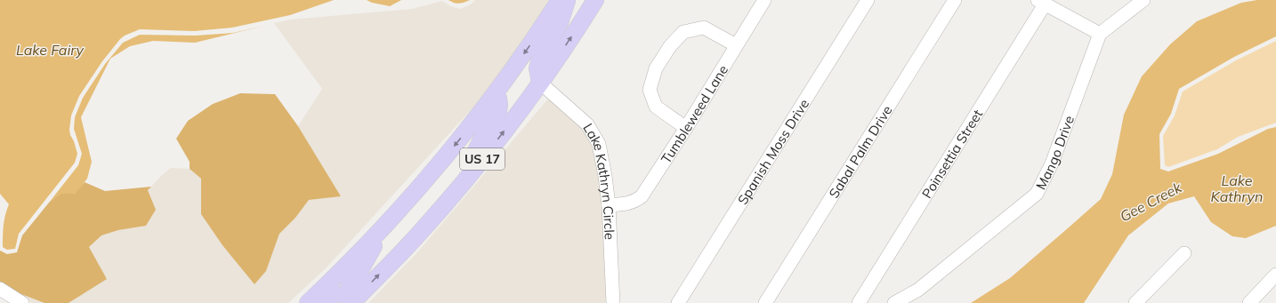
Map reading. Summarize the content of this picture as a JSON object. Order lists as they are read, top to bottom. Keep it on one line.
{"streets":{"main road":["US 17"],"street":["Tumbleweed Lane","Spanish Moss Drive","Sabal Palm Drive","Mango Drive","Poinsettia Street","Lake Kathryn Circle"]},"crossings":[["Tumbleweed Lane","Lake Kathryn Circle"],["US 17","Lake Kathryn Circle"]],"water":["Lake Fairy","Lake Kathryn","Gee Creek"]}
